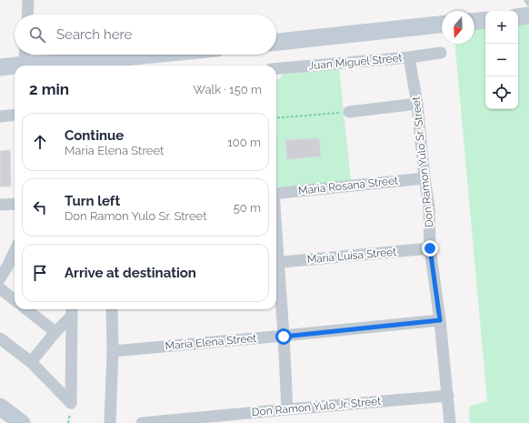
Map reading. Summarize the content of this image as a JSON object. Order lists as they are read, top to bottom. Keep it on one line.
{"streets":{"street":["Juan Miguel Street","Don Ramon Yulo Sr. Street","Maria Rosana Street","Maria Luisa Street","Maria Elena Street","Don Ramon Yulo Jr. Street"]},"crossings":[["Juan Miguel Street","Don Ramon Yulo Sr. Street"],["Don Ramon Yulo Sr. Street","Maria Rosana Street"],["Don Ramon Yulo Sr. Street","Maria Luisa Street"],["Don Ramon Yulo Sr. Street","Maria Elena Street"],["Don Ramon Yulo Sr. Street","Don Ramon Yulo Jr. Street"]],"north":"bottom","page":{"map_buttons":["+","−"],"search":"Search here","heading":["2 min","Walk · 150 m"],"list":[["Continue","Maria Elena Street","100 m"],["Turn left","Don Ramon Yulo Sr. Street","50 m"],"Arrive at destination"]}}
